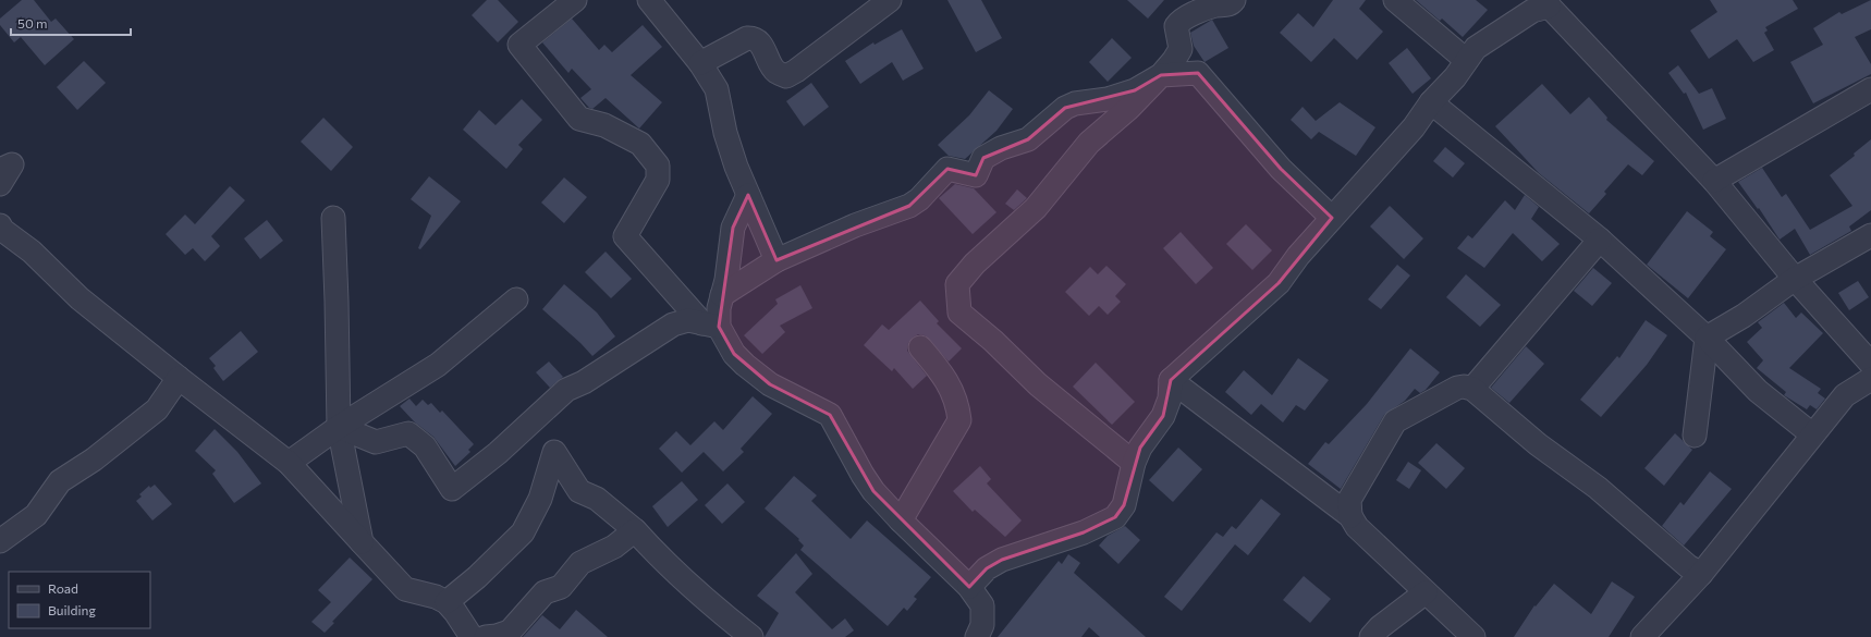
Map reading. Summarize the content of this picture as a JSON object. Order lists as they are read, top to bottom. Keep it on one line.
{"legend":["Road","Building"],"scale_bar":"50 m"}
